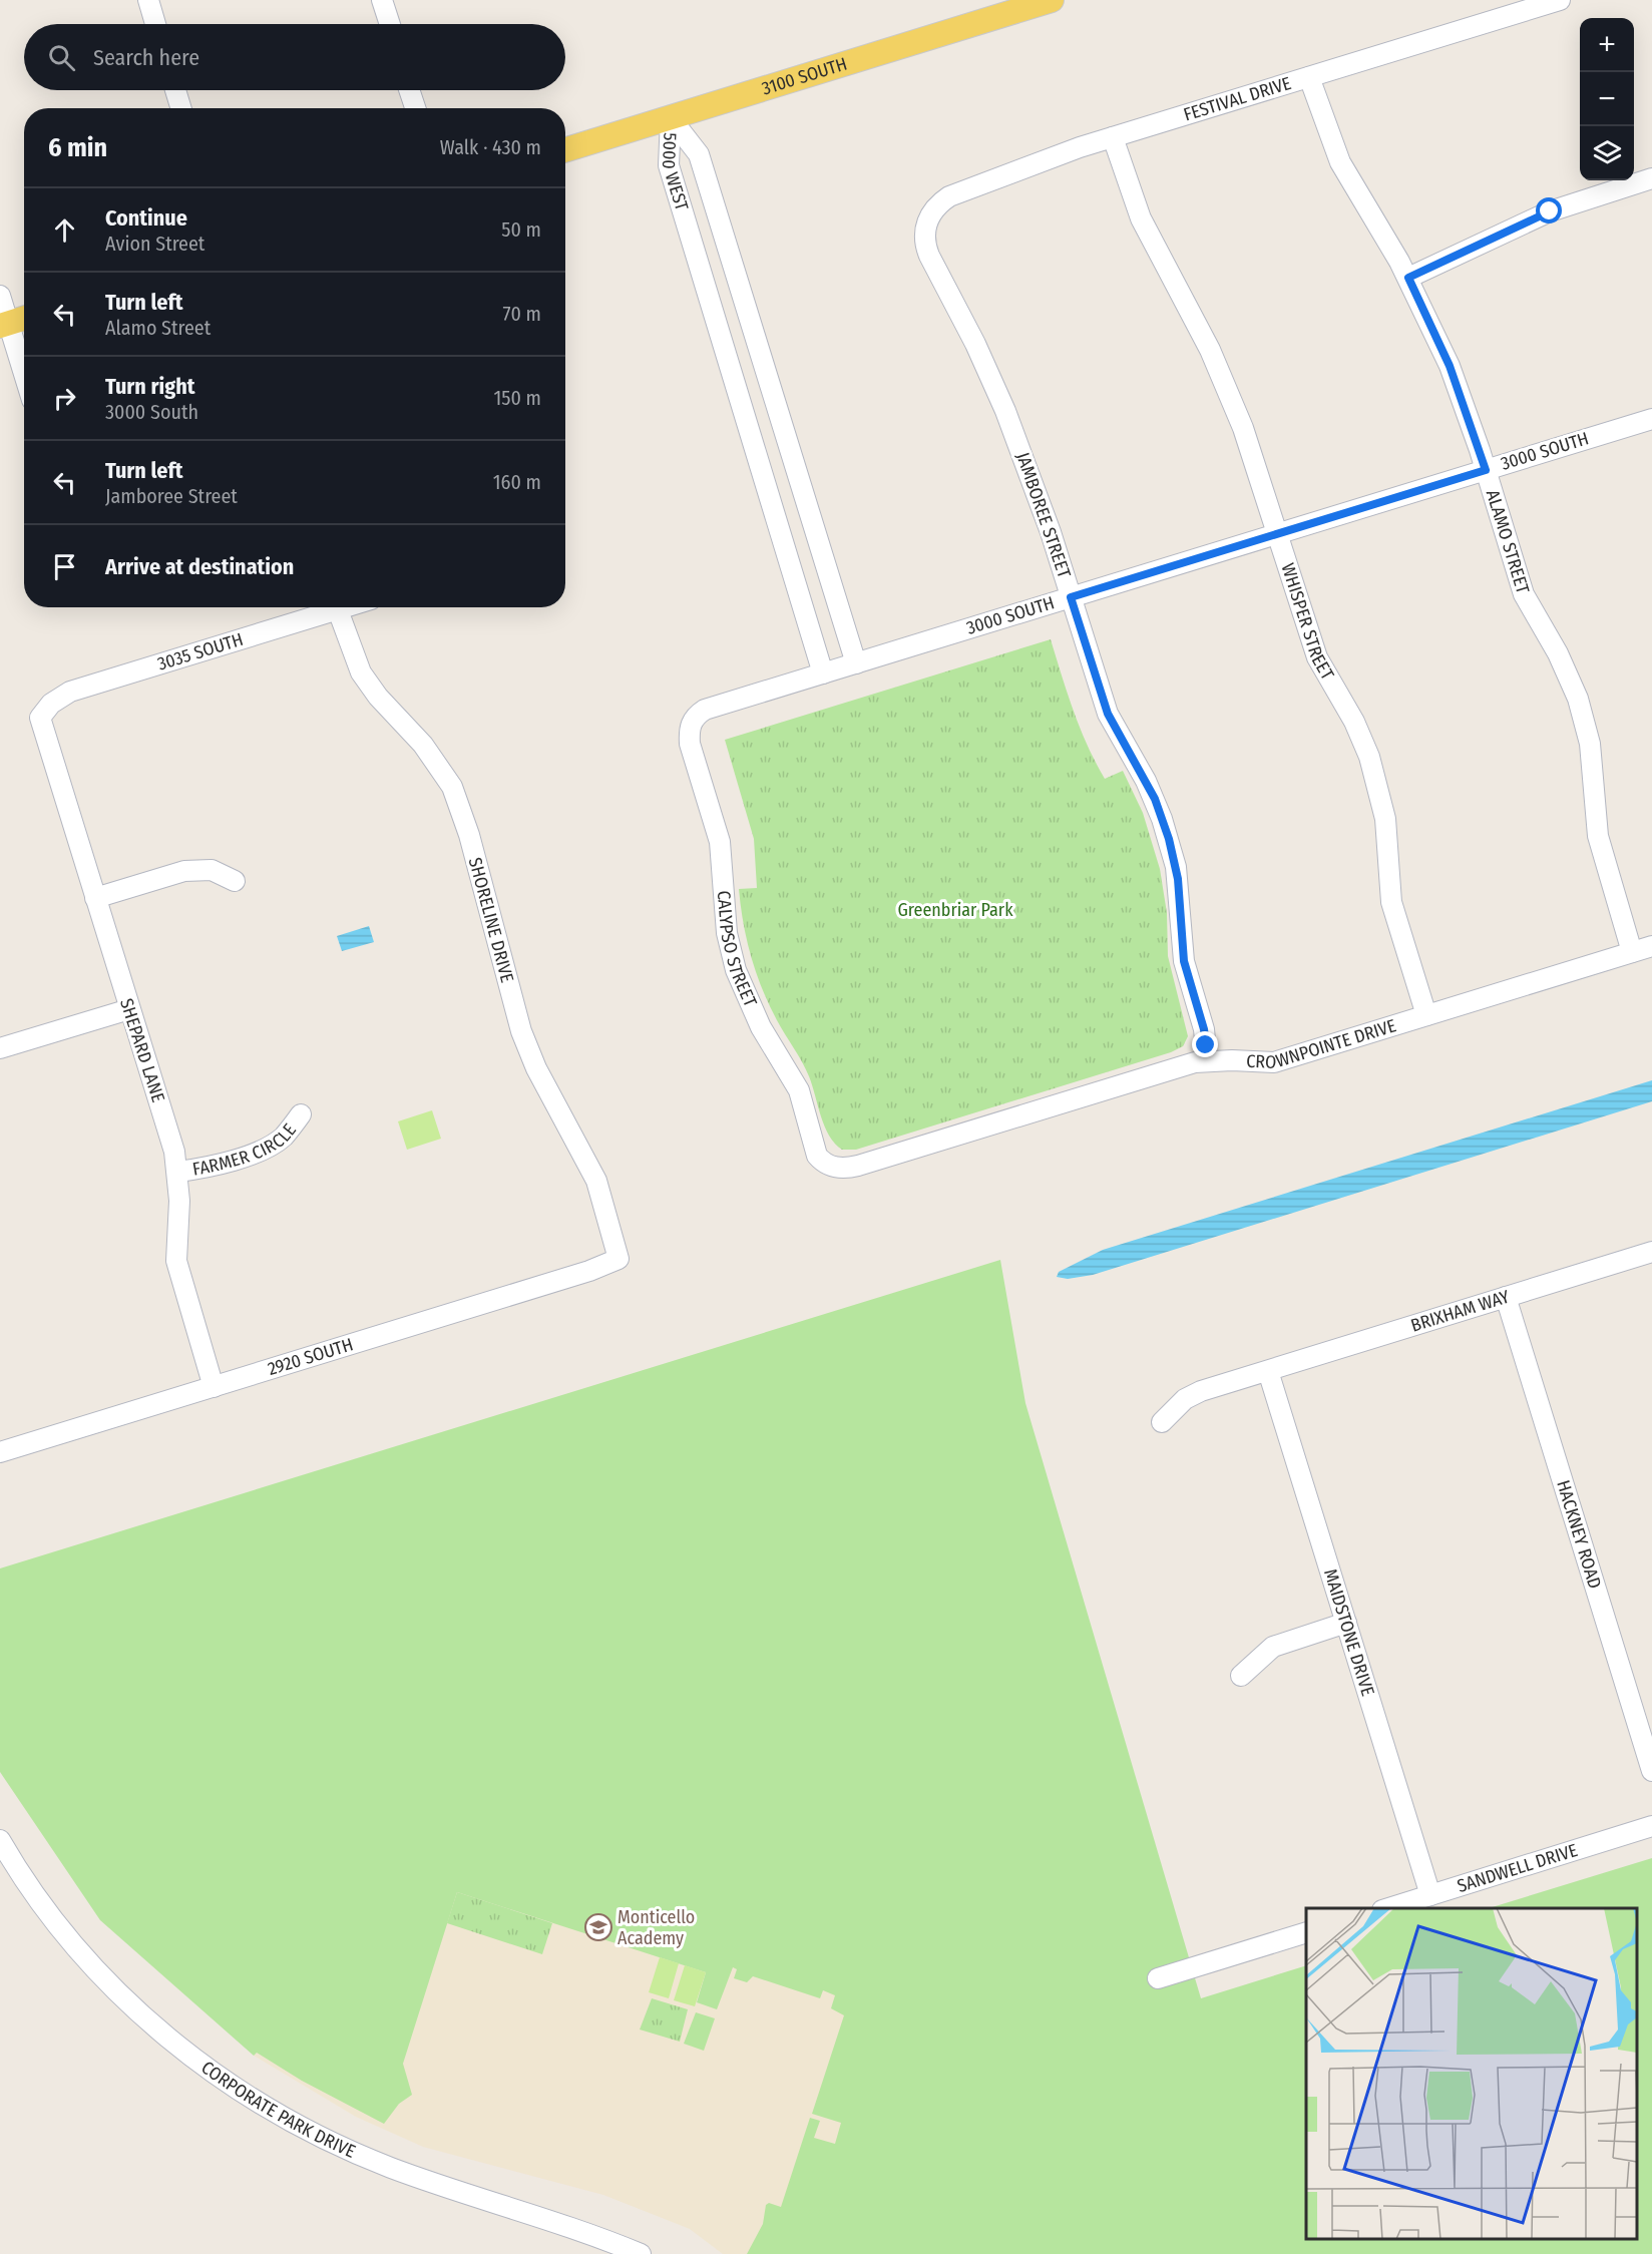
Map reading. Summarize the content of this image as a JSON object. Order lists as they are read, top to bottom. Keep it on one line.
{"streets":{"main road":["3100 SOUTH"],"street":["FESTIVAL DRIVE","5000 WEST","3000 SOUTH","JAMBOREE STREET","ALAMO STREET","WHISPER STREET","3035 SOUTH","SHORELINE DRIVE","CALYPSO STREET","CROWNPOINTE DRIVE","SHEPARD LANE","FARMER CIRCLE","BRIXHAM WAY","2920 SOUTH","HACKNEY ROAD","MAIDSTONE DRIVE","SANDWELL DRIVE","CORPORATE PARK DRIVE"]},"crossings":[["3100 SOUTH","5000 WEST"],["FESTIVAL DRIVE","JAMBOREE STREET"],["FESTIVAL DRIVE","ALAMO STREET"],["FESTIVAL DRIVE","WHISPER STREET"],["5000 WEST","3000 SOUTH"],["3000 SOUTH","JAMBOREE STREET"],["3000 SOUTH","ALAMO STREET"],["3000 SOUTH","WHISPER STREET"],["3000 SOUTH","CALYPSO STREET"],["JAMBOREE STREET","CROWNPOINTE DRIVE"],["ALAMO STREET","CROWNPOINTE DRIVE"],["WHISPER STREET","CROWNPOINTE DRIVE"],["3035 SOUTH","SHEPARD LANE"],["SHORELINE DRIVE","2920 SOUTH"],["CALYPSO STREET","CROWNPOINTE DRIVE"],["SHEPARD LANE","FARMER CIRCLE"],["SHEPARD LANE","2920 SOUTH"],["BRIXHAM WAY","HACKNEY ROAD"],["BRIXHAM WAY","MAIDSTONE DRIVE"],["MAIDSTONE DRIVE","SANDWELL DRIVE"]],"parks":["Greenbriar Park"],"places":{"school or university":["Monticello Academy"]},"page":{"map_buttons":["+","−"],"search":"Search here","heading":["6 min","Walk · 430 m"],"list":[["Continue","Avion Street","50 m"],["Turn left","Alamo Street","70 m"],["Turn right","3000 South","150 m"],["Turn left","Jamboree Street","160 m"],"Arrive at destination"]}}
